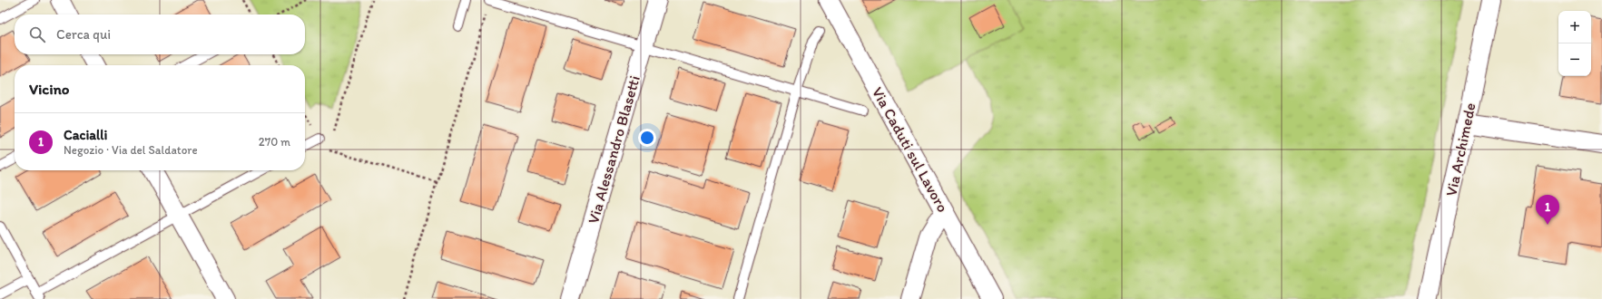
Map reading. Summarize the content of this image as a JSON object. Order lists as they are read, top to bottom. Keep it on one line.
{"streets":{"street":["Via Alessandro Blasetti","Via Caduti sul Lavoro","Via Archimede"]},"page":{"map_buttons":["+","−"],"search":"Cerca qui","heading":"Vicino","list":[{"mark":"1","name":"Cacialli","note":"Negozio · Via del Saldatore","value":"270 m"}],"pins":"1"}}
